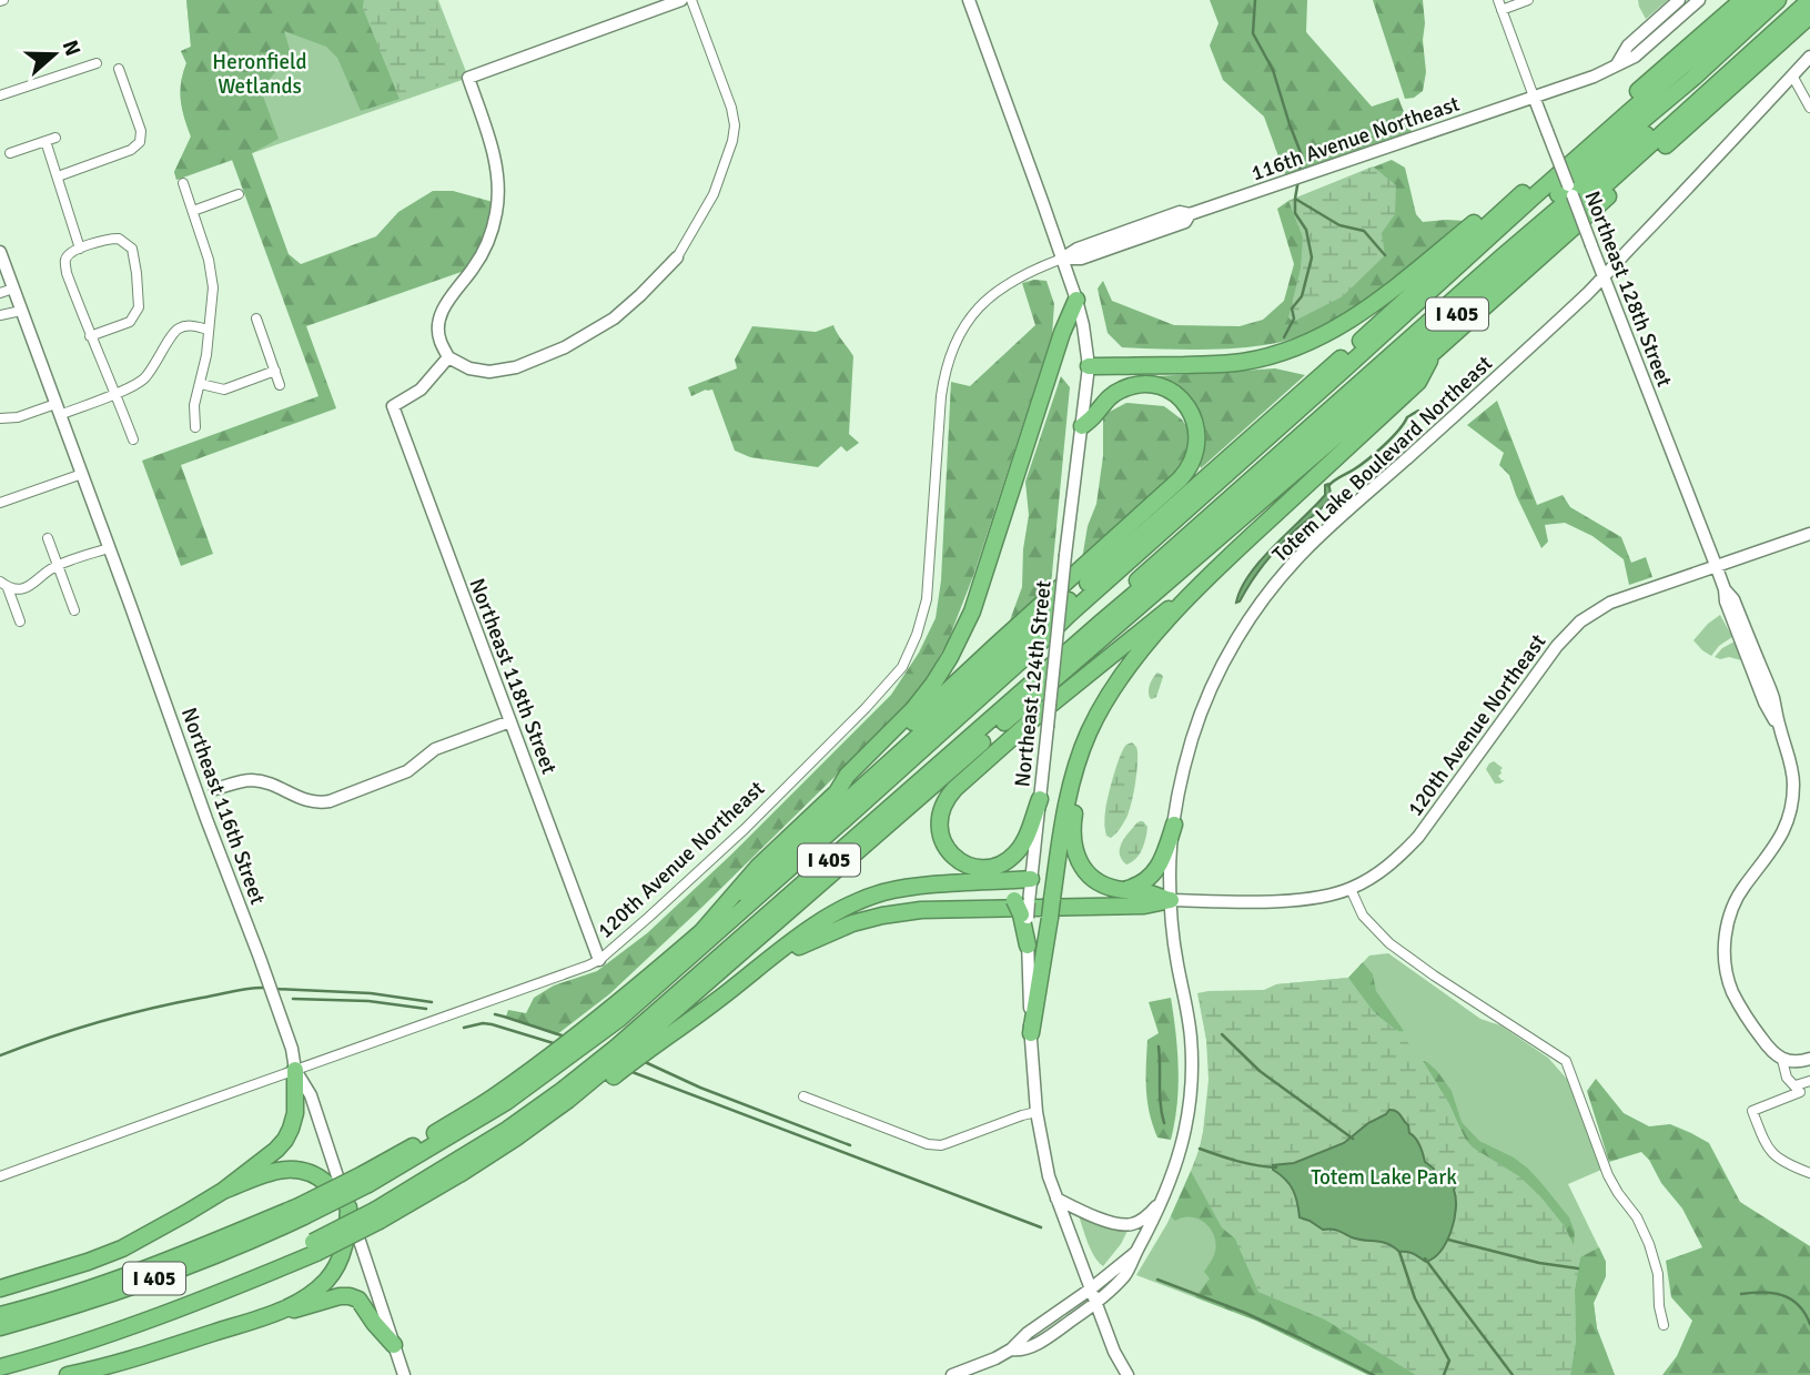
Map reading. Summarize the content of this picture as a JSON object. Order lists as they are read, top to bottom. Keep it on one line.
{"streets":{"highway":["I 405"],"street":["116th Avenue Northeast","Northeast 128th Street","Totem Lake Boulevard Northeast","Northeast 118th Street","Northeast 124th Street","120th Avenue Northeast","Northeast 116th Street"]},"crossings":[["116th Avenue Northeast","Northeast 128th Street"],["116th Avenue Northeast","Northeast 124th Street"],["116th Avenue Northeast","120th Avenue Northeast"],["Northeast 128th Street","Totem Lake Boulevard Northeast"],["Northeast 128th Street","120th Avenue Northeast"],["Totem Lake Boulevard Northeast","120th Avenue Northeast"],["Northeast 118th Street","120th Avenue Northeast"],["Northeast 124th Street","120th Avenue Northeast"],["120th Avenue Northeast","Northeast 116th Street"]],"parks":["Heronfield Wetlands","Totem Lake Park"],"north":"right"}
